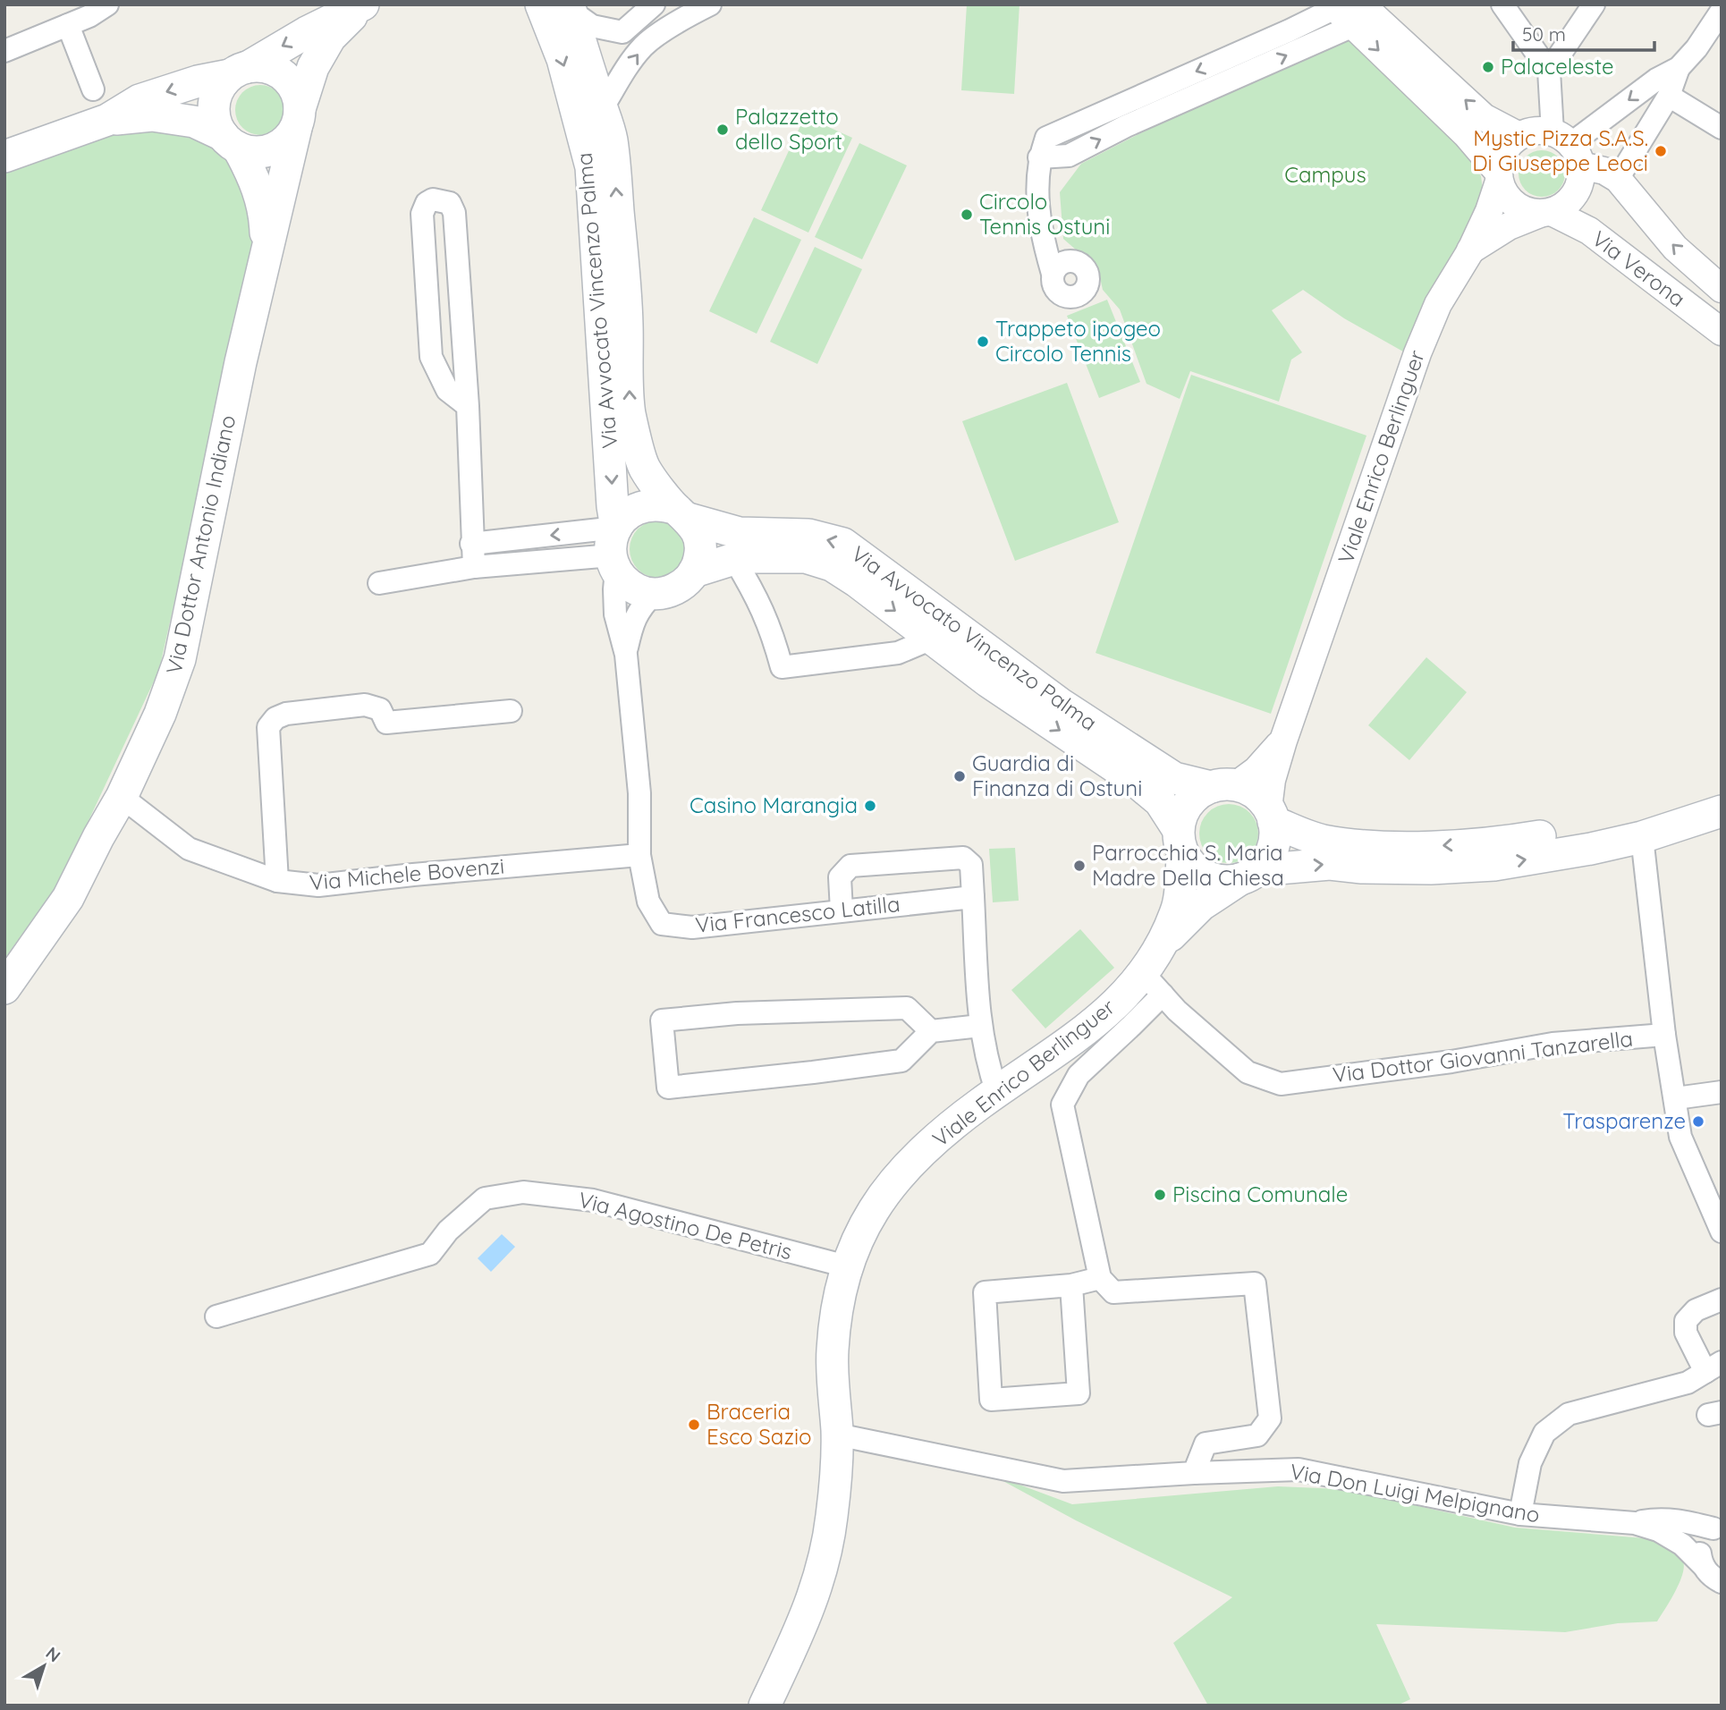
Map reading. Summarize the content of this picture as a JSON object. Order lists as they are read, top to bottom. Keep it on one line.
{"streets":{"main road":["Via Avvocato Vincenzo Palma","Viale Enrico Berlinguer","Via Dottor Antonio Indiano"],"street":["Via Verona","Via Michele Bovenzi","Via Francesco Latilla","Via Dottor Giovanni Tanzarella","Via Agostino De Petris","Via Don Luigi Melpignano"]},"crossings":[["Via Verona","Viale Enrico Berlinguer"],["Via Avvocato Vincenzo Palma","Viale Enrico Berlinguer"],["Via Avvocato Vincenzo Palma","Via Francesco Latilla"],["Viale Enrico Berlinguer","Via Dottor Giovanni Tanzarella"],["Viale Enrico Berlinguer","Via Agostino De Petris"],["Viale Enrico Berlinguer","Via Don Luigi Melpignano"],["Via Dottor Antonio Indiano","Via Michele Bovenzi"],["Via Michele Bovenzi","Via Francesco Latilla"]],"parks":["Campus"],"places":["Palaceleste","Palazzetto dello Sport","Mystic Pizza S.A.S. Di Giuseppe Leoci","Circolo Tennis Ostuni","Trappeto ipogeo Circolo Tennis","Guardia di Finanza di Ostuni","Casino Marangia","Parrocchia S. Maria Madre Della Chiesa","Trasparenze","Piscina Comunale","Braceria Esco Sazio"],"scale_bar":"50 m","north":"top right"}
